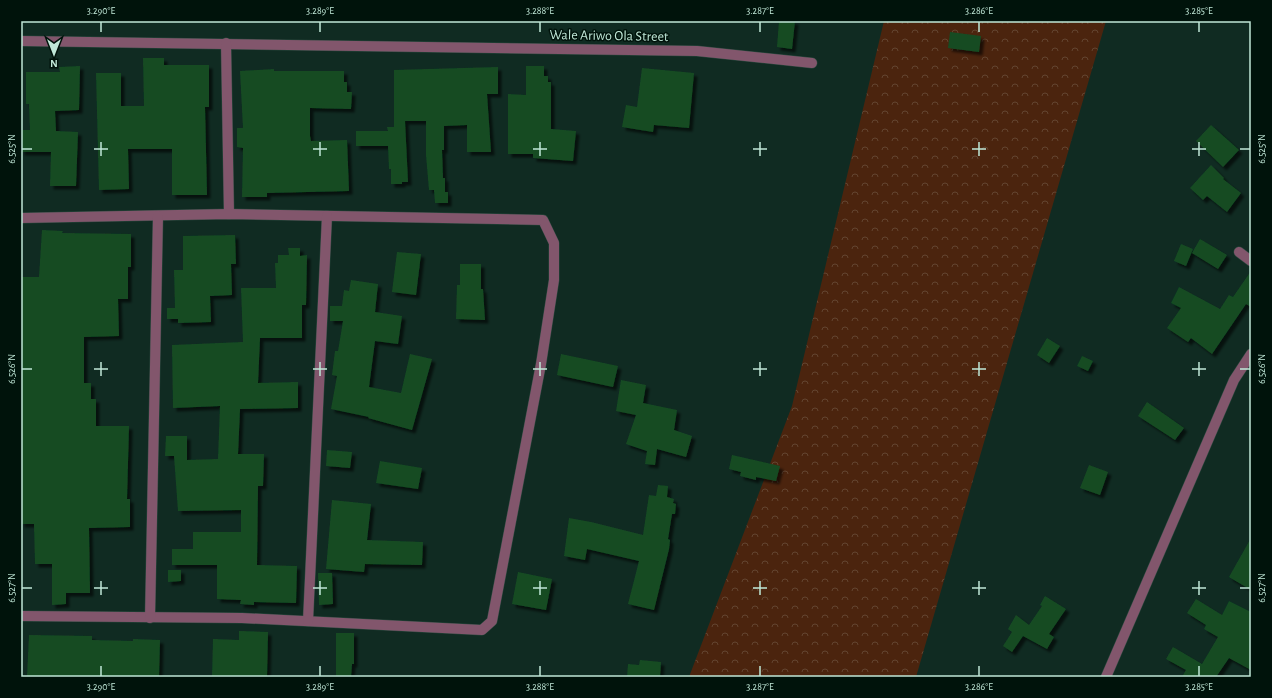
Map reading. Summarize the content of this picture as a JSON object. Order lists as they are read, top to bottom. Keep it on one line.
{"streets":{"street":["Wale Ariwo Ola Street"]},"north":"bottom","coordinates":["3.290°E","3.289°E","3.288°E","3.287°E","3.286°E","3.285°E","6.525°N","6.526°N","6.527°N"]}
